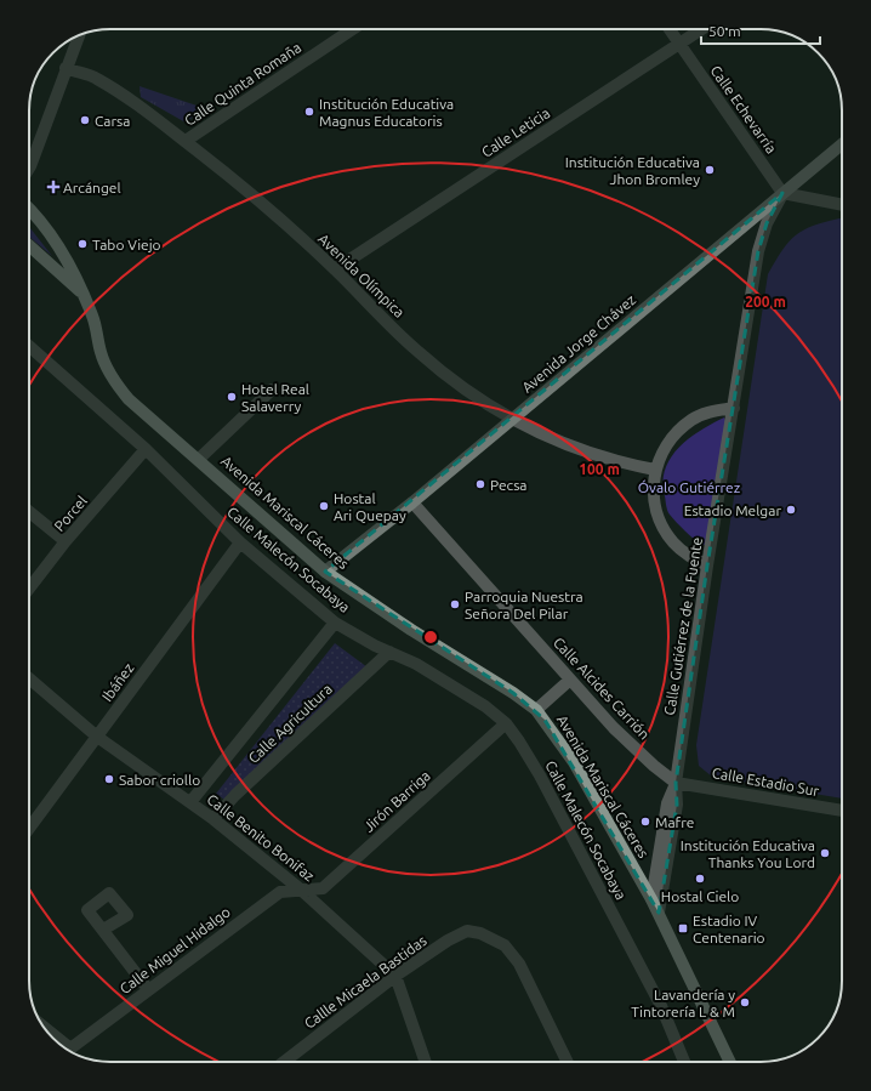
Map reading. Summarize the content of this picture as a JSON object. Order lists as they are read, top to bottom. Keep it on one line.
{"streets":{"main road":["Avenida Jorge Chávez","Avenida Mariscal Cáceres"],"street":["Calle Quinta Romaña","Calle Echevarría","Calle Leticia","Avenida Olímpica","Porcel","Calle Malecón Socabaya","Calle Gutiérrez de la Fuente","Ibáñez","Calle Alcides Carrión","Calle Agricultura","Calle Estadio Sur","Jirón Barriga","Calle Benito Bonifaz","Calle Miguel Hidalgo","Callle Micaela Bastidas"]},"crossings":[["Calle Quinta Romaña","Avenida Olímpica"],["Calle Echevarría","Calle Leticia"],["Calle Echevarría","Avenida Jorge Chávez"],["Calle Echevarría","Calle Gutiérrez de la Fuente"],["Calle Leticia","Avenida Olímpica"],["Avenida Olímpica","Avenida Jorge Chávez"],["Avenida Jorge Chávez","Avenida Mariscal Cáceres"],["Avenida Jorge Chávez","Calle Gutiérrez de la Fuente"],["Avenida Jorge Chávez","Calle Alcides Carrión"],["Avenida Mariscal Cáceres","Calle Gutiérrez de la Fuente"],["Porcel","Calle Malecón Socabaya"],["Calle Malecón Socabaya","Ibáñez"],["Calle Malecón Socabaya","Calle Agricultura"],["Calle Malecón Socabaya","Jirón Barriga"],["Calle Gutiérrez de la Fuente","Calle Alcides Carrión"],["Calle Gutiérrez de la Fuente","Calle Estadio Sur"],["Ibáñez","Calle Benito Bonifaz"],["Calle Alcides Carrión","Calle Estadio Sur"],["Calle Agricultura","Calle Benito Bonifaz"],["Jirón Barriga","Calle Benito Bonifaz"],["Jirón Barriga","Calle Miguel Hidalgo"],["Calle Benito Bonifaz","Calle Miguel Hidalgo"],["Calle Benito Bonifaz","Callle Micaela Bastidas"]],"parks":["Óvalo Gutiérrez"],"places":{"other":["Institución Educativa Magnus Educatoris","Carsa","Institución Educativa Jhon Bromley","Tabo Viejo","Hotel Real Salaverry","Pecsa","Hostal Ari Quepay","Estadio Melgar","Parroquia Nuestra Señora Del Pilar","Sabor criollo","Mafre","Institución Educativa Thanks You Lord","Hostal Cielo","Lavandería y Tintorería L & M"],"health":["Arcángel"],"transit":["Estadio IV Centenario"]},"scale_bar":"50 m","rings":["200 m","100 m"]}
